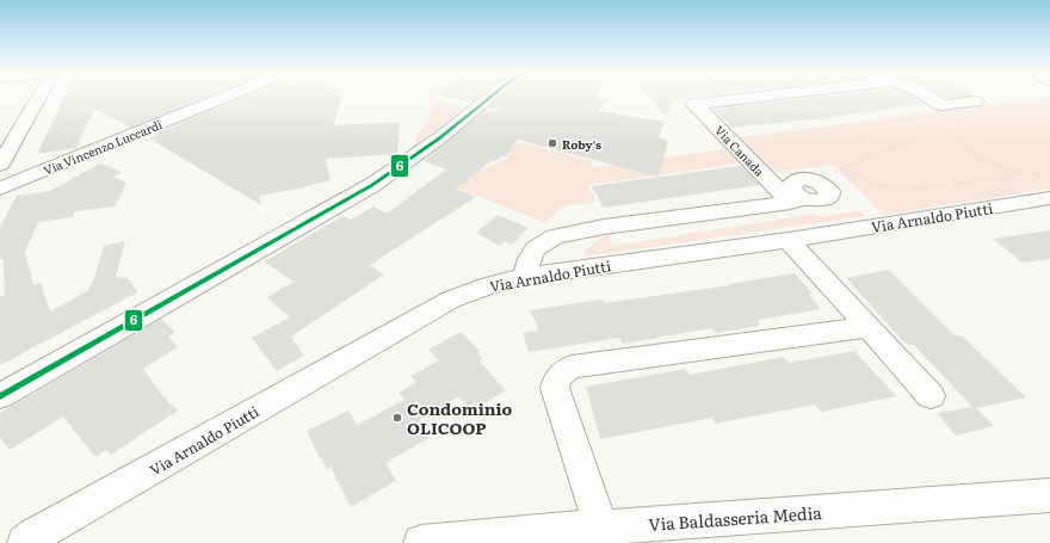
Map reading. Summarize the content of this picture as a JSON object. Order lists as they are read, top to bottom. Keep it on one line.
{"streets":{"street":["Via Vincenzo Luccardi","Via Canada","Via Arnaldo Piutti","Via Baldasseria Media"]},"crossings":[["Via Canada","Via Arnaldo Piutti"]],"places":["Roby's","Condominio OLICOOP"],"lines":["transit line 6"]}
